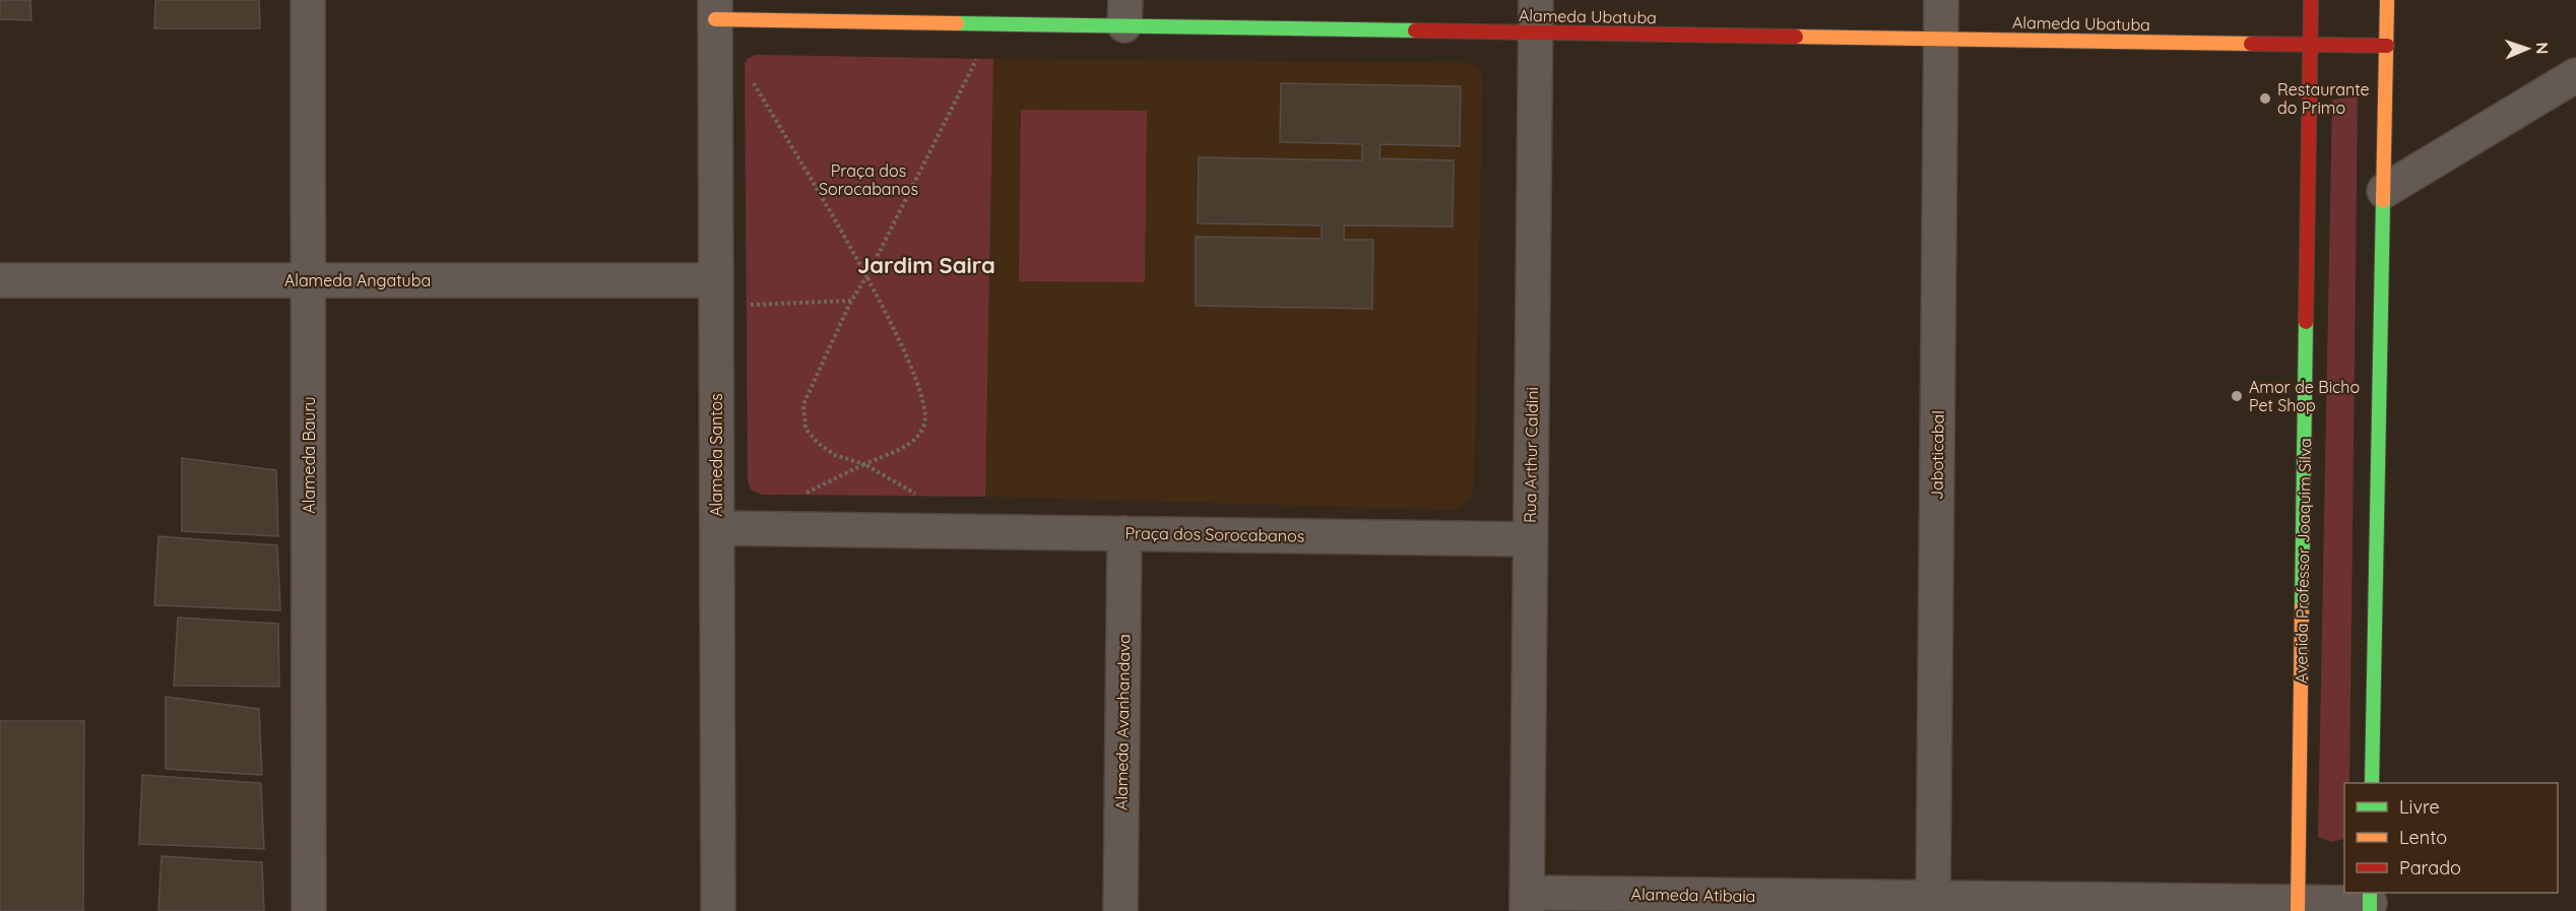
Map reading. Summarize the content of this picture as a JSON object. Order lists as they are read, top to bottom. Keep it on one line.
{"streets":{"main road":["Alameda Ubatuba","Avenida Professor Joaquim Silva"],"street":["Alameda Angatuba","Alameda Bauru","Alameda Santos","Rua Arthur Caldini","Jaboticabal","Praça dos Sorocabanos","Alameda Avanhandava","Alameda Atibaia"]},"crossings":[["Alameda Ubatuba","Alameda Santos"],["Alameda Ubatuba","Rua Arthur Caldini"],["Alameda Ubatuba","Jaboticabal"],["Alameda Ubatuba","Avenida Professor Joaquim Silva"],["Alameda Angatuba","Alameda Bauru"],["Alameda Angatuba","Alameda Santos"],["Alameda Santos","Praça dos Sorocabanos"],["Rua Arthur Caldini","Praça dos Sorocabanos"],["Rua Arthur Caldini","Alameda Atibaia"],["Jaboticabal","Alameda Atibaia"],["Praça dos Sorocabanos","Alameda Avanhandava"],["Avenida Professor Joaquim Silva","Alameda Atibaia"]],"districts":["Jardim Saira"],"parks":["Praça dos Sorocabanos"],"places":["Restaurante do Primo","Amor de Bicho Pet Shop"],"legend":["Livre","Lento","Parado"],"north":"right"}
